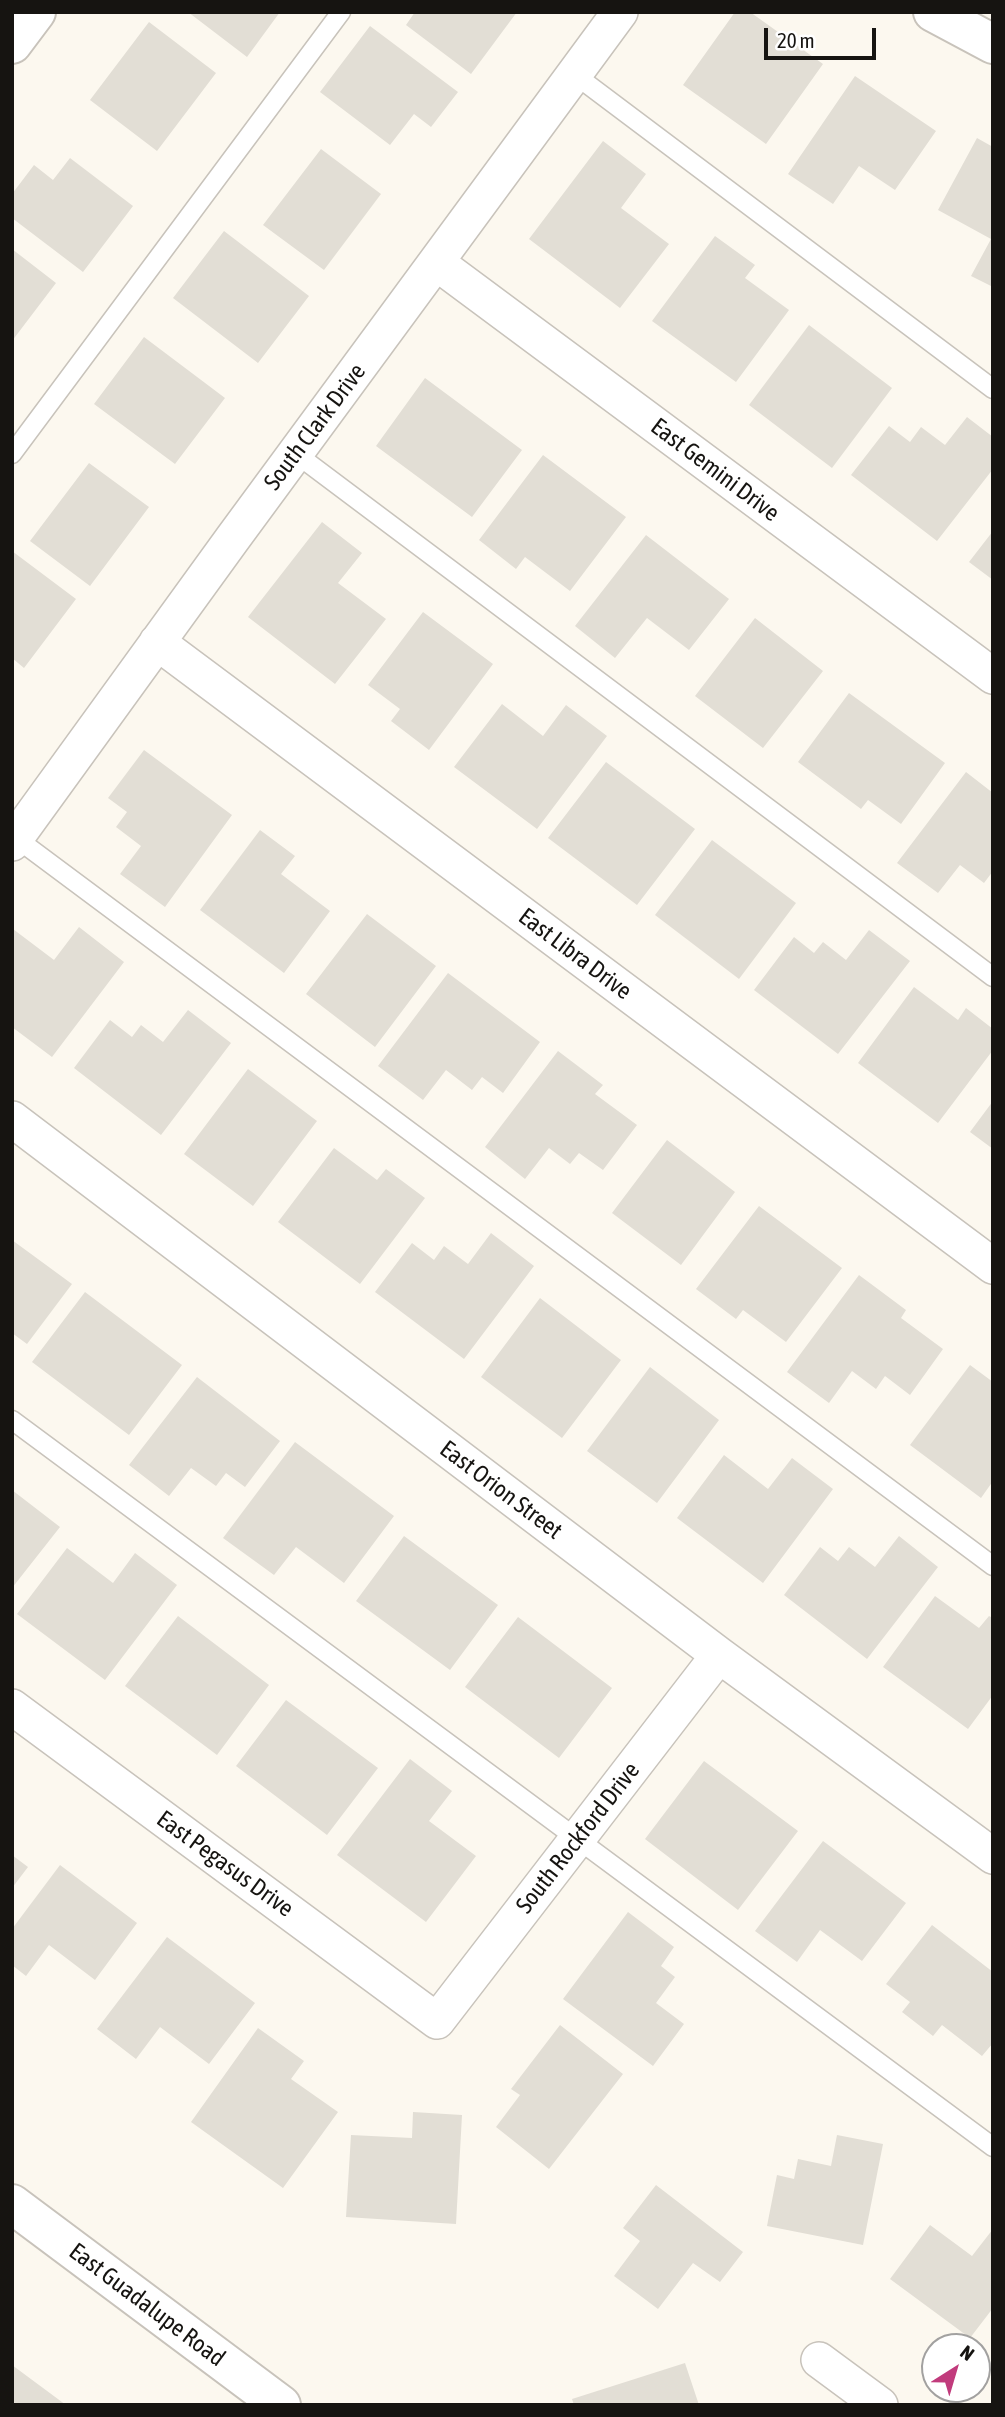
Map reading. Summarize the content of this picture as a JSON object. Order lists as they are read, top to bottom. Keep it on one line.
{"streets":{"main road":["East Guadalupe Road"],"street":["South Clark Drive","East Gemini Drive","East Libra Drive","East Orion Street","South Rockford Drive","East Pegasus Drive"]},"crossings":[["South Clark Drive","East Gemini Drive"],["South Clark Drive","East Libra Drive"],["East Orion Street","South Rockford Drive"],["South Rockford Drive","East Pegasus Drive"]],"scale_bar":"20 m","north":"top right"}
